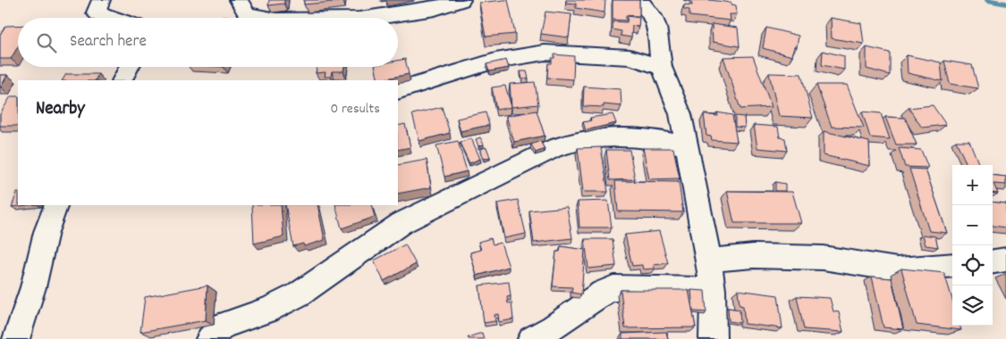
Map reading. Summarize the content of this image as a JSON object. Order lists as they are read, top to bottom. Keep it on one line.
{"page":{"search":"Search here","heading":["Nearby","0 results"],"map_buttons":["+","−"]}}
